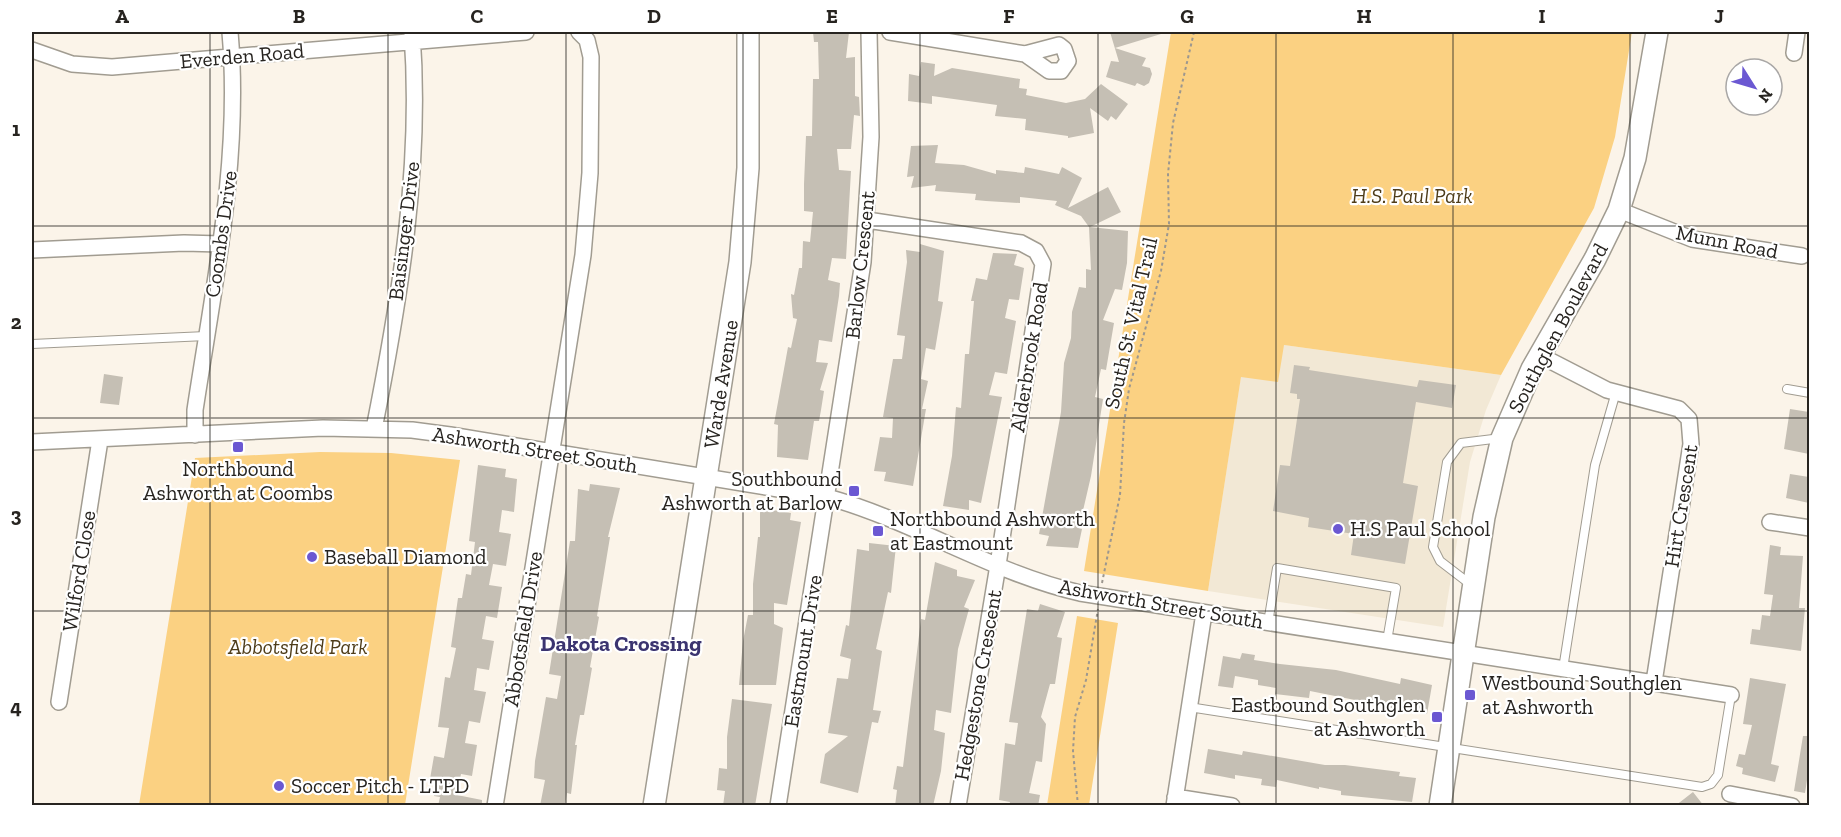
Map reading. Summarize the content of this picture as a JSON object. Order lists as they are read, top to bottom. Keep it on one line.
{"streets":{"street":["Everden Road","Baisinger Drive","Coombs Drive","Munn Road","Barlow Crescent","Southglen Boulevard","Alderbrook Road","Warde Avenue","Ashworth Street South","Hirt Crescent","Wilford Close","Abbotsfield Drive","Eastmount Drive","Hedgestone Crescent"],"path":["South St. Vital Trail"]},"crossings":[["Everden Road","Baisinger Drive"],["Everden Road","Coombs Drive"],["Baisinger Drive","Ashworth Street South"],["Coombs Drive","Ashworth Street South"],["Munn Road","Southglen Boulevard"],["Barlow Crescent","Alderbrook Road"],["Barlow Crescent","Ashworth Street South"],["Barlow Crescent","Eastmount Drive"],["Southglen Boulevard","Ashworth Street South"],["Southglen Boulevard","Hirt Crescent"],["Alderbrook Road","Ashworth Street South"],["Alderbrook Road","Hedgestone Crescent"],["Warde Avenue","Ashworth Street South"],["Ashworth Street South","Hirt Crescent"],["Ashworth Street South","Wilford Close"],["Ashworth Street South","Abbotsfield Drive"],["Ashworth Street South","Eastmount Drive"],["Ashworth Street South","Hedgestone Crescent"]],"districts":["Dakota Crossing"],"parks":["H.S. Paul Park","Abbotsfield Park"],"places":{"transit":["Northbound Ashworth at Coombs","Southbound Ashworth at Barlow","Northbound Ashworth at Eastmount","Westbound Southglen at Ashworth","Eastbound Southglen at Ashworth"],"other":["H.S Paul School","Baseball Diamond","Soccer Pitch - LTPD"]},"north":"bottom right","grid":{"columns":["A","B","C","D","E","F","G","H","I","J"],"rows":["1","2","3","4"]}}
